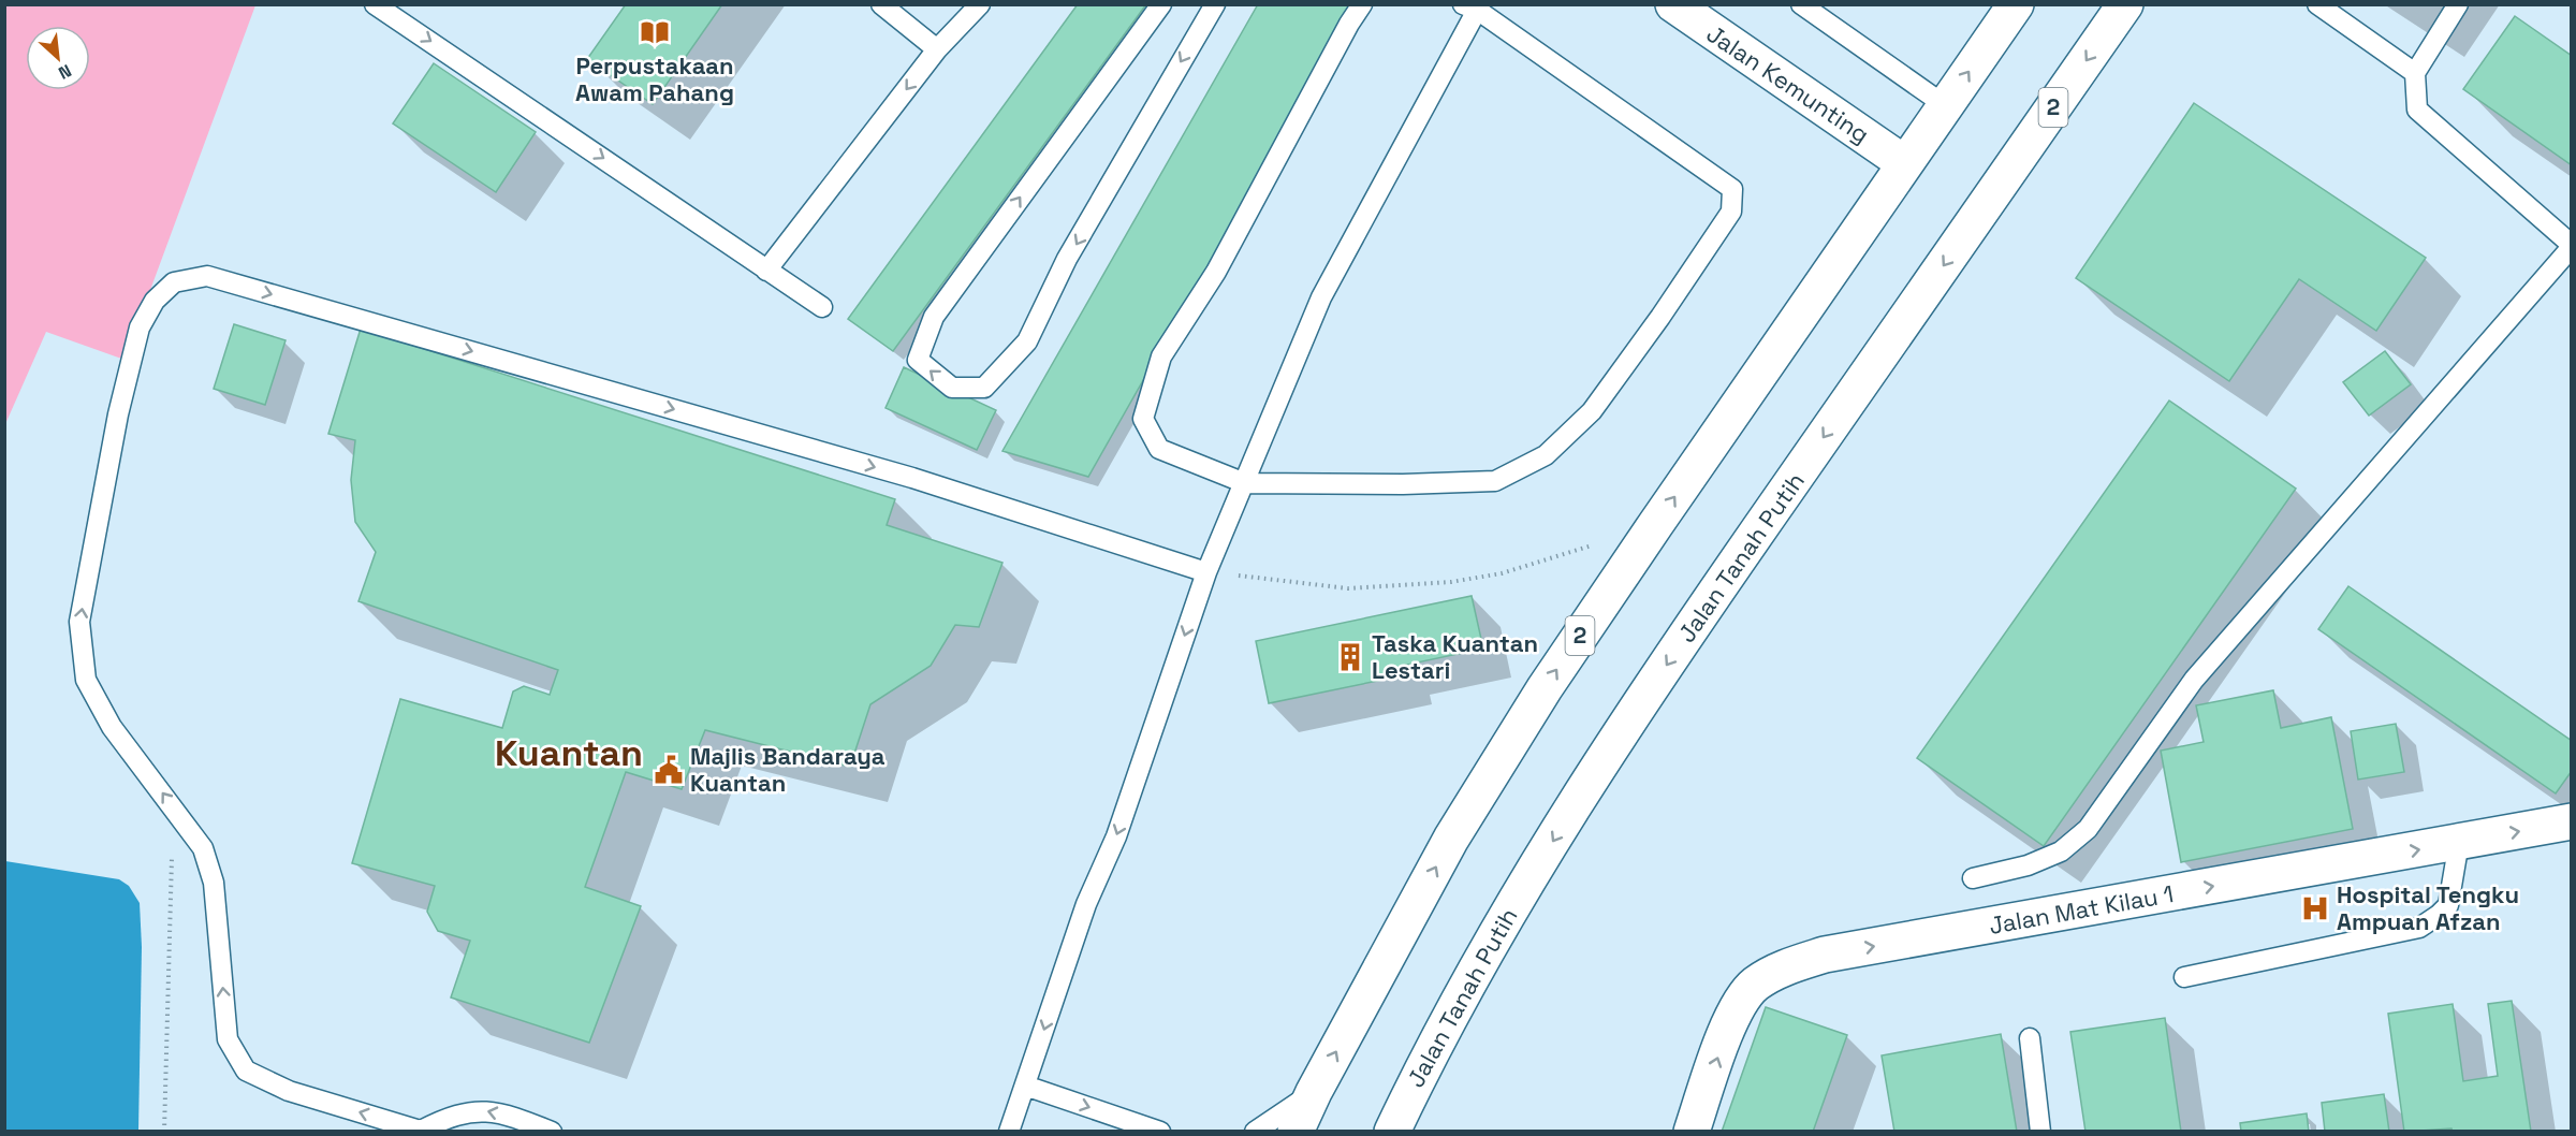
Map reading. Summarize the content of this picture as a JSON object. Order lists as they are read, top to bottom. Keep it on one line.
{"streets":{"main road":["Jalan Kemunting","2","Jalan Tanah Putih","Jalan Mat Kilau 1"]},"crossings":[["Jalan Kemunting","2"]],"one_way":["Jalan Mat Kilau 1"],"districts":["Kuantan"],"places":{"library":["Perpustakaan Awam Pahang"],"building":["Taska Kuantan Lestari"],"public building":["Majlis Bandaraya Kuantan"],"hospital":["Hospital Tengku Ampuan Afzan"]},"north":"bottom right"}
